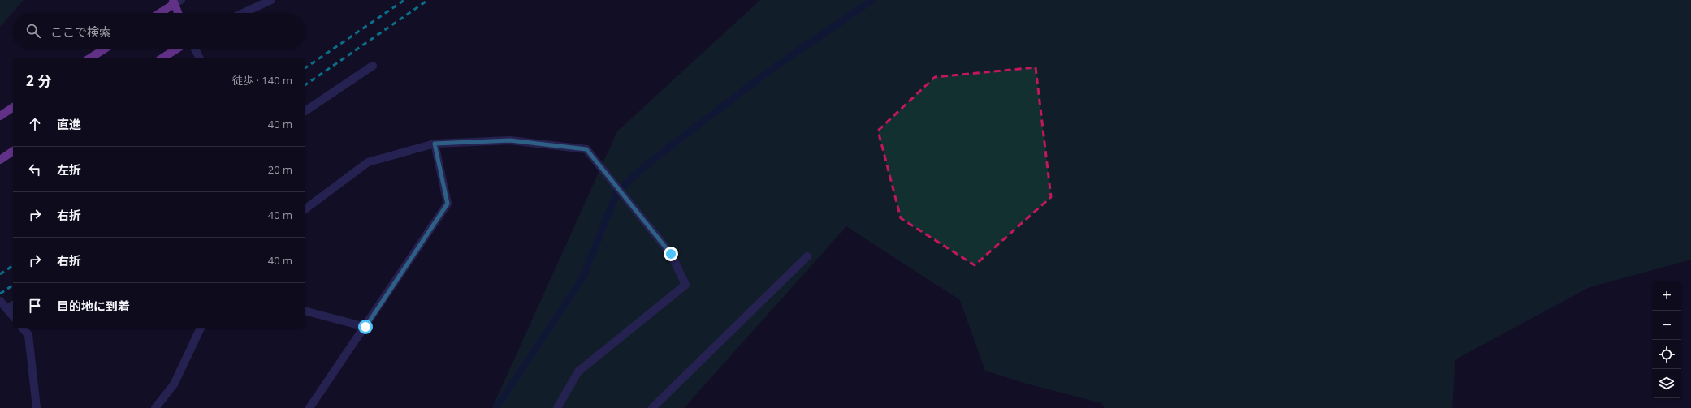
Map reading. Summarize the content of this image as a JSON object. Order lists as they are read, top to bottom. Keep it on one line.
{"page":{"search":"ここで検索","heading":["2 分","徒歩 · 140 m"],"list":[["直進","40 m"],["左折","20 m"],["右折","40 m"],["右折","40 m"],"目的地に到着"],"map_buttons":["+","−"]}}
